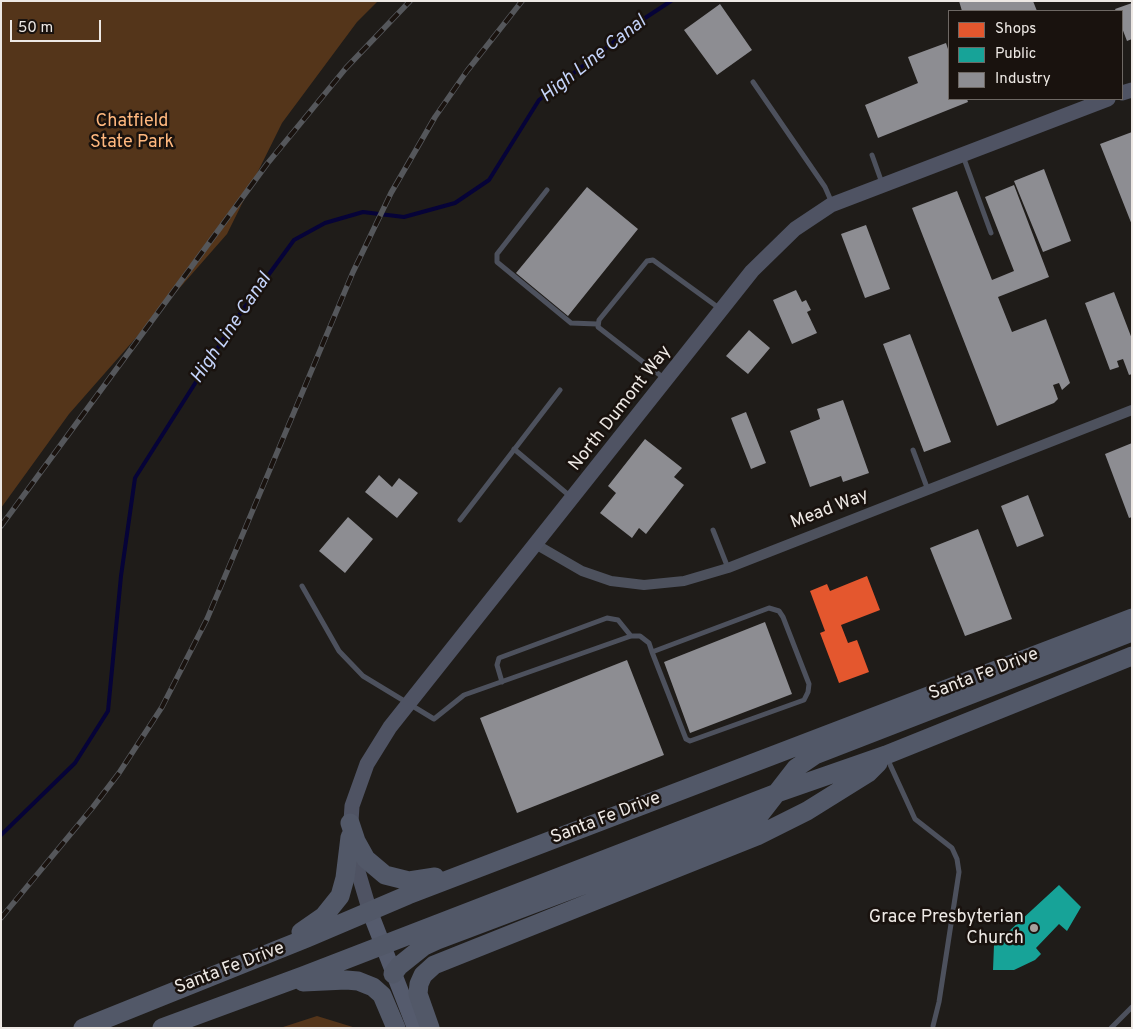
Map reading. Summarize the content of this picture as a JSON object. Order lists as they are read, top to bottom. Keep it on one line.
{"streets":{"highway":["Santa Fe Drive"],"street":["North Dumont Way","Mead Way"]},"crossings":[["North Dumont Way","Mead Way"],["North Dumont Way","Santa Fe Drive"]],"water":["High Line Canal"],"parks":["Chatfield State Park"],"places":["Grace Presbyterian Church"],"legend":["Shops","Public","Industry"],"scale_bar":"50 m"}
